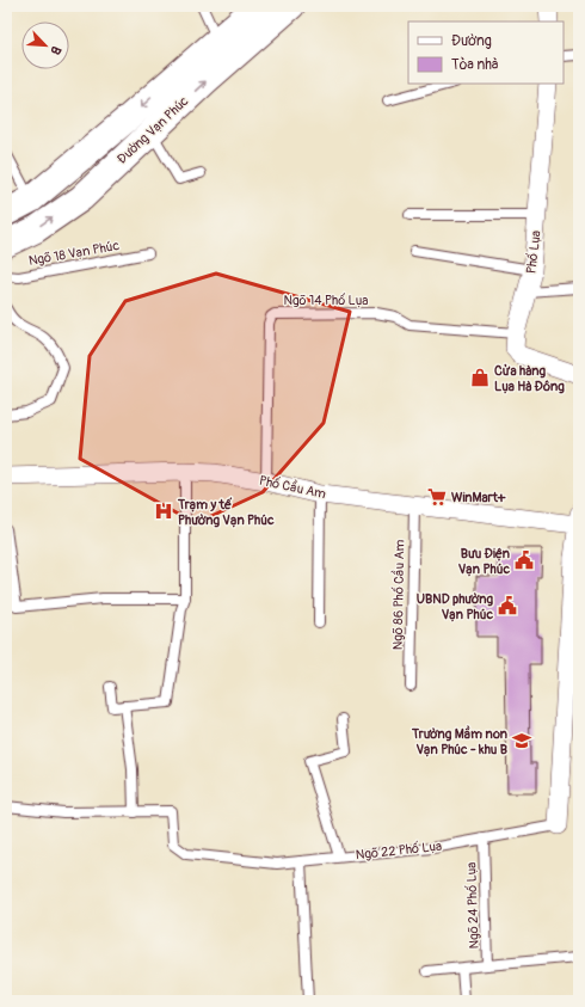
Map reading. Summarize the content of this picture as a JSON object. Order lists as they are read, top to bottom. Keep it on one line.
{"streets":{"main road":["Đường Vạn Phúc"],"street":["Phố Lụa","Phố Cầu Am","Ngõ 22 Phố Lụa"],"lane":["Ngõ 18 Vạn Phúc","Ngõ 14 Phố Lụa","Ngõ 86 Phố Cầu Am","Ngõ 24 Phố Lụa"]},"crossings":[["Phố Lụa","Ngõ 14 Phố Lụa"],["Ngõ 14 Phố Lụa","Phố Cầu Am"],["Phố Cầu Am","Ngõ 86 Phố Cầu Am"],["Ngõ 22 Phố Lụa","Ngõ 24 Phố Lụa"]],"places":{"shop":["Cửa hàng Lụa Hà Đông"],"supermarket":["WinMart+"],"hospital":["Trạm y tế Phường Vạn Phúc"],"public building":["Bưu Điện Vạn Phúc","UBND phường Vạn Phúc"],"school or university":["Trường Mầm non Vạn Phúc - khu B"]},"legend":["Đường","Tòa nhà"],"north":"bottom right"}
